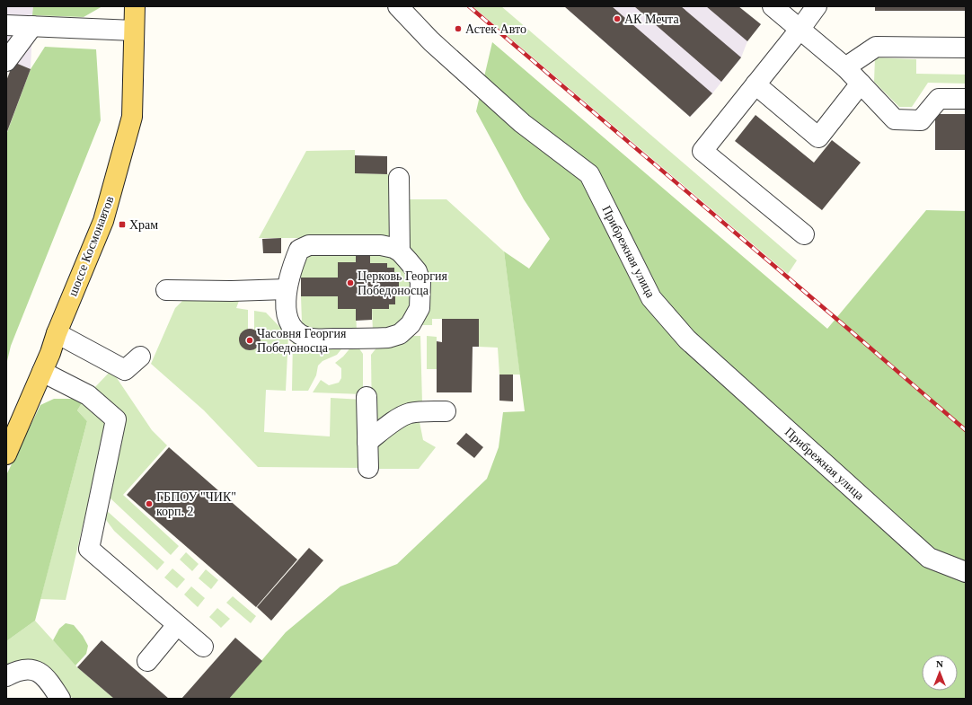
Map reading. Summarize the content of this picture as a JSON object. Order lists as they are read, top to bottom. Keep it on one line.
{"streets":{"main road":["шоссе Космонавтов"],"street":["Прибрежная улица"]},"places":{"other":["АК Мечта","Астек Авто","Церковь Георгия Победоносца","Часовня Георгия Победоносца","ГБПОУ \"ЧИК\" корп. 2"],"transit":["Храм"]},"north":"top"}
